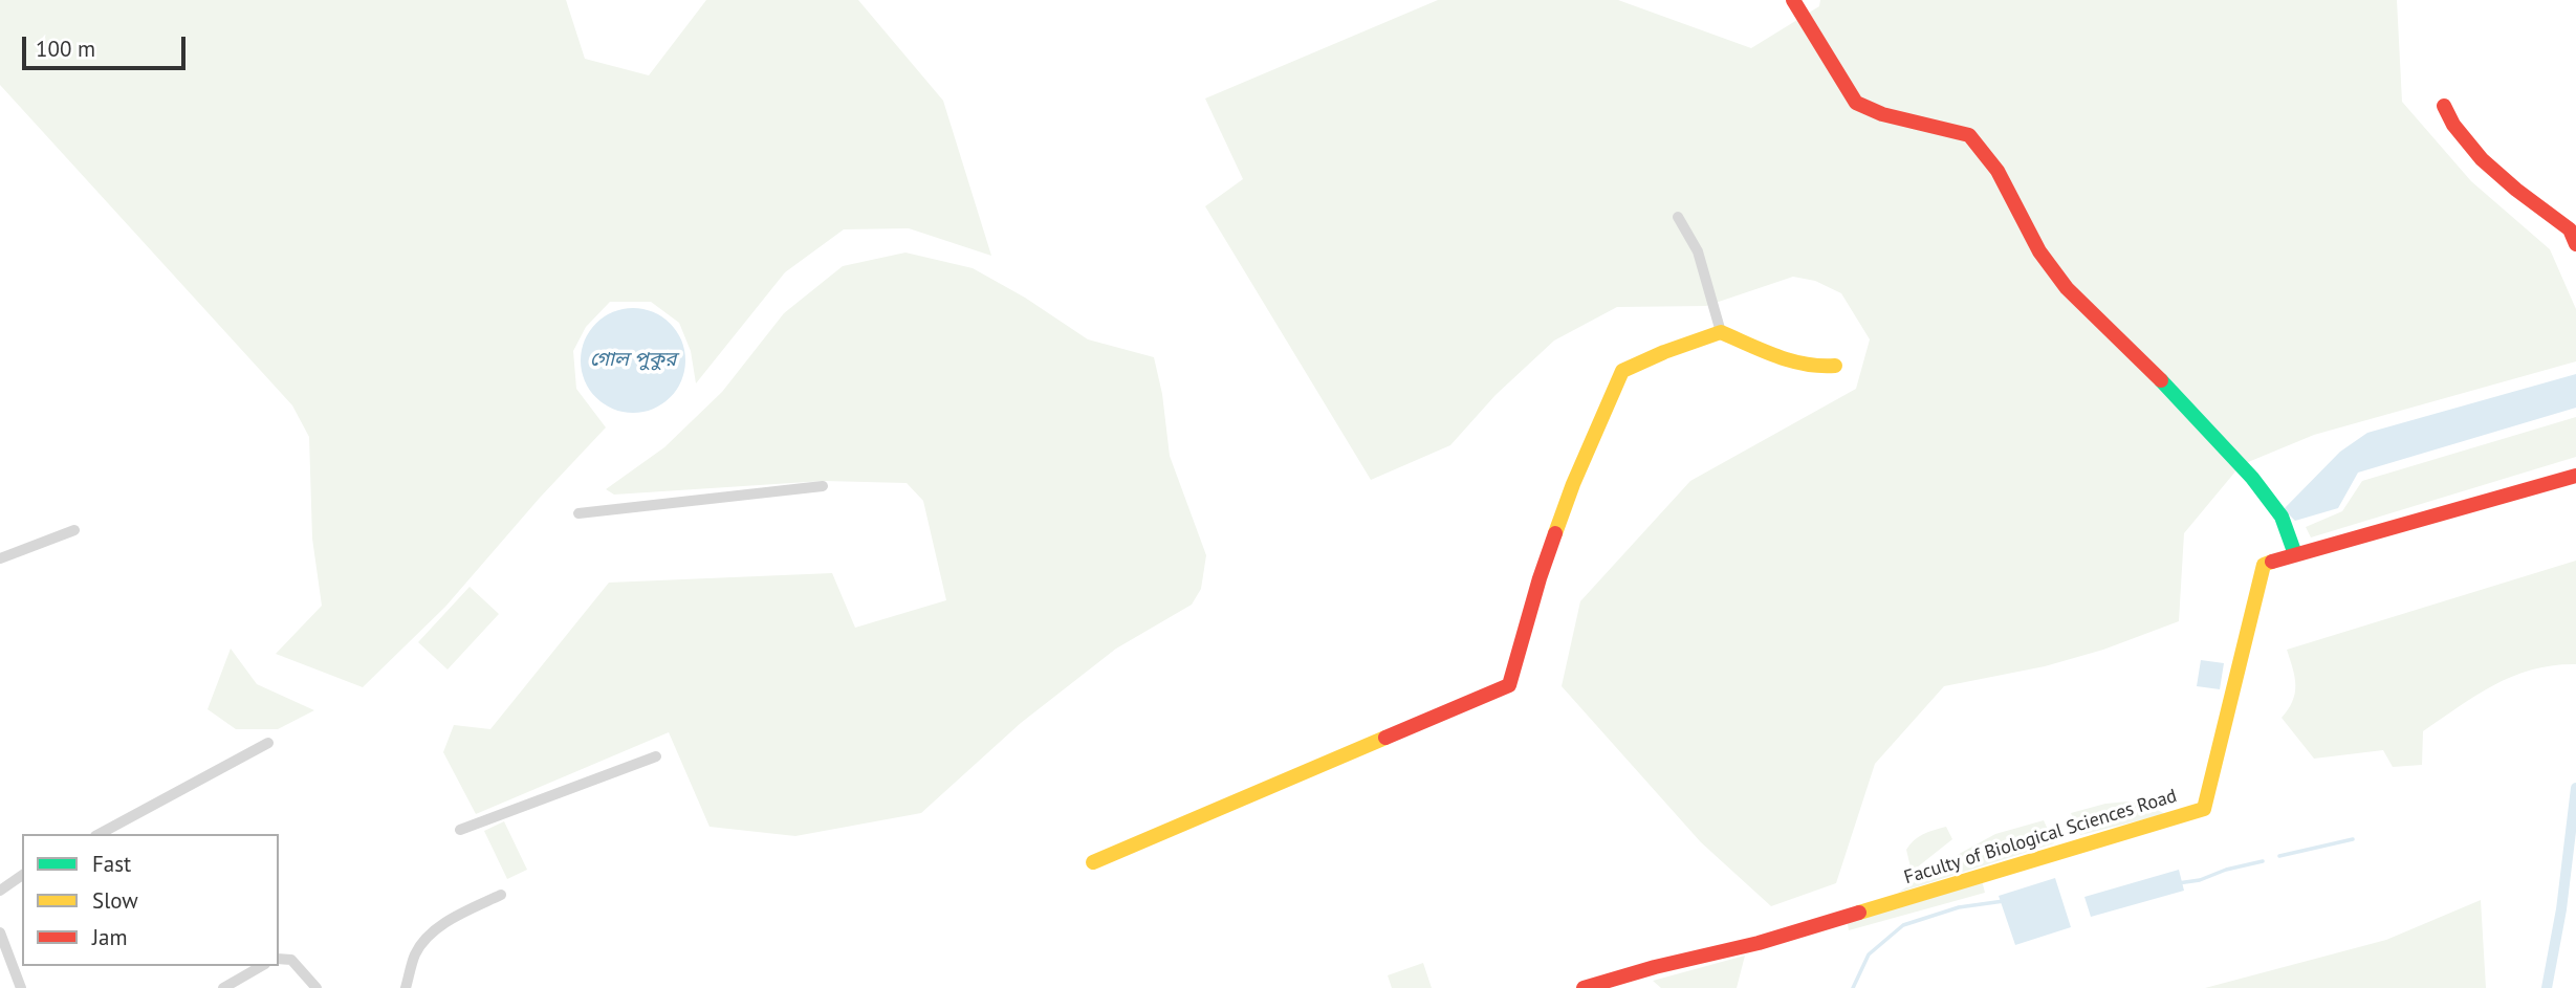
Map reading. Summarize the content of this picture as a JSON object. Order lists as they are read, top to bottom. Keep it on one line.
{"streets":{"street":["Faculty of Biological Sciences Road"]},"water":["গোল পুকুর"],"legend":["Fast","Slow","Jam"],"scale_bar":"100 m"}
